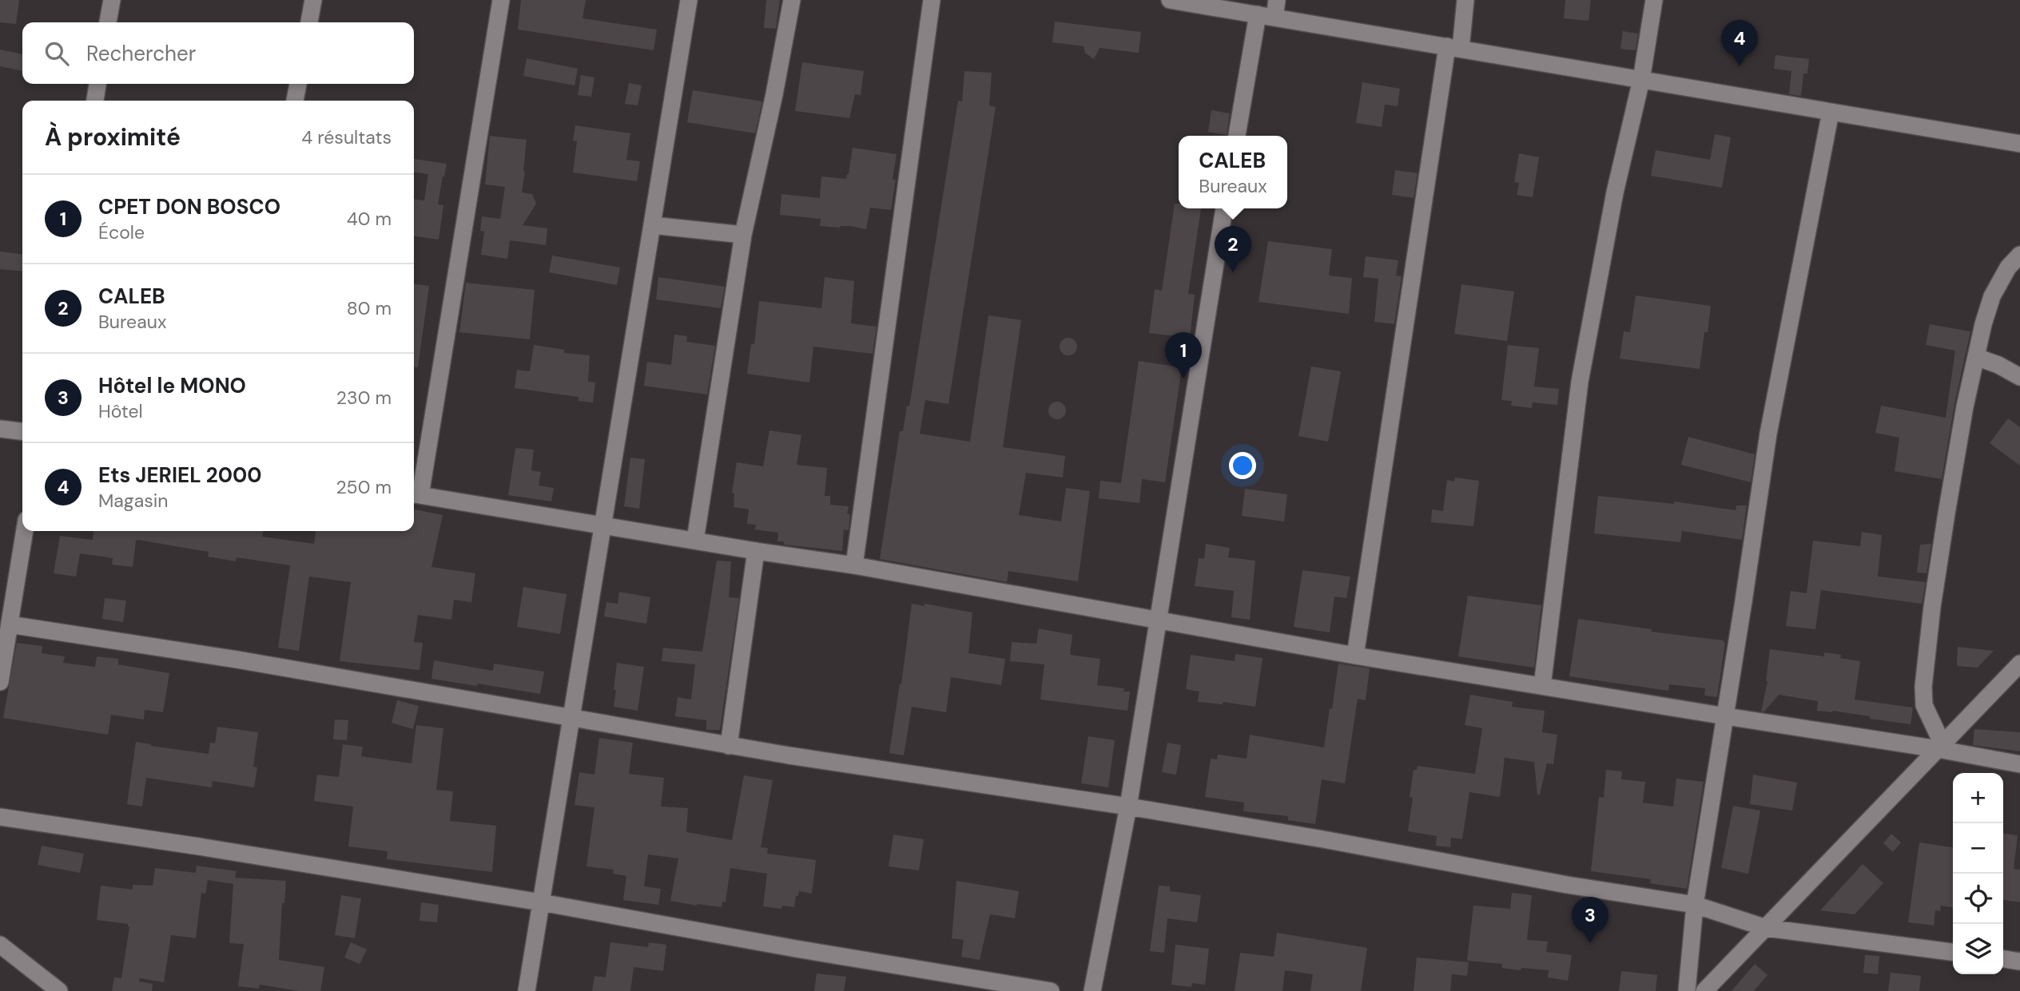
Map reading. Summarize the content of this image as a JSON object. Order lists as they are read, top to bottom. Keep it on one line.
{"page":{"pins":["4","2","1","3"],"search":"Rechercher","heading":["À proximité","4 résultats"],"popup":["CALEB","Bureaux"],"list":[{"mark":"1","name":"CPET DON BOSCO","note":"École","value":"40 m"},{"mark":"2","name":"CALEB","note":"Bureaux","value":"80 m"},{"mark":"3","name":"Hôtel le MONO","note":"Hôtel","value":"230 m"},{"mark":"4","name":"Ets JERIEL 2000","note":"Magasin","value":"250 m"}],"map_buttons":["+","−"]}}
